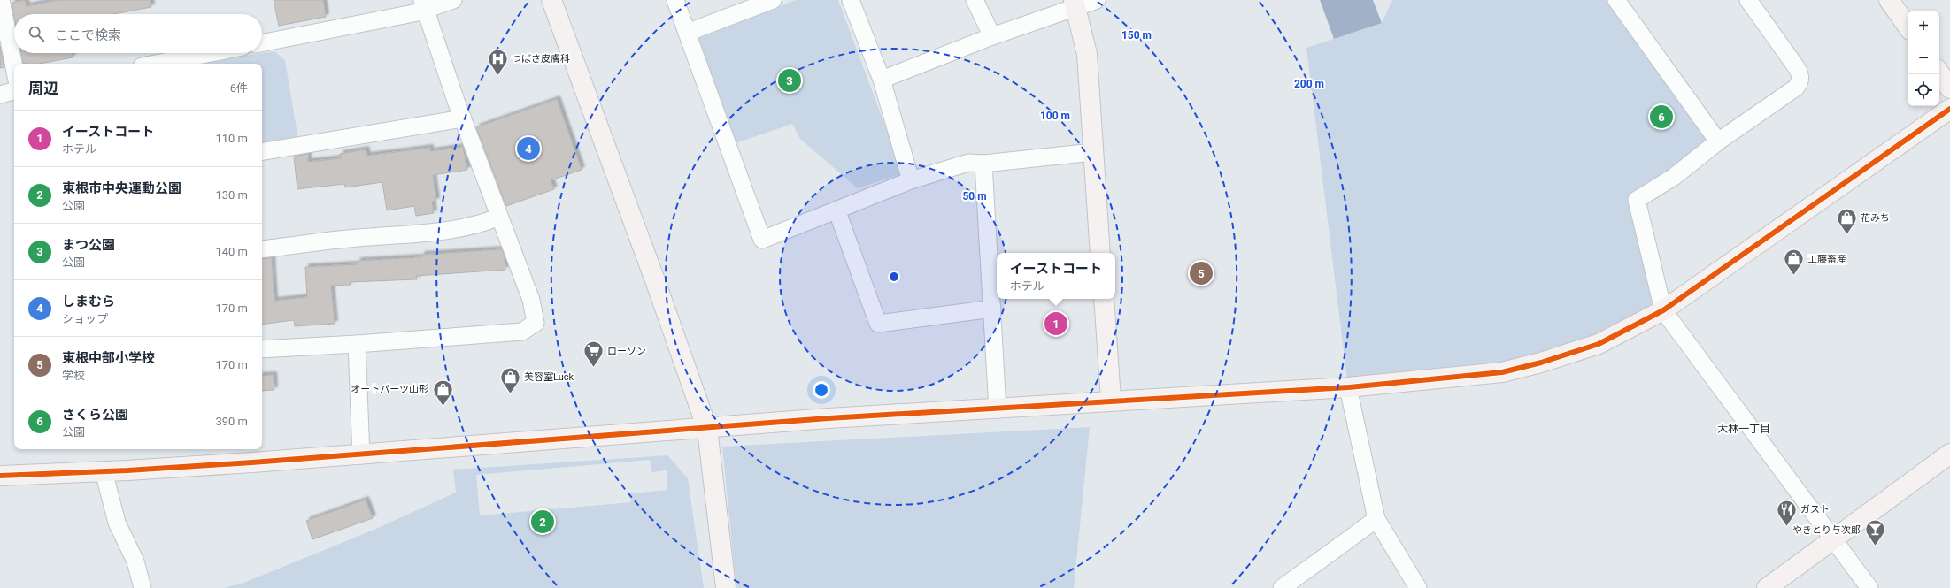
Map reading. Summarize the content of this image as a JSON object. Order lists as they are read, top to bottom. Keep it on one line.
{"districts":["大林一丁目"],"places":{"hospital":["つばさ皮膚科"],"shop":["花みち","工藤畜産","美容室Luck","オートパーツ山形"],"supermarket":["ローソン"],"restaurant":["ガスト"],"bar":["やきとり与次郎"]},"page":{"map_buttons":["+","−"],"search":"ここで検索","heading":["周辺","6件"],"pins":["3","6","4","5","1","2"],"list":[{"mark":"1","name":"イーストコート","note":"ホテル","value":"110 m"},{"mark":"2","name":"東根市中央運動公園","note":"公園","value":"130 m"},{"mark":"3","name":"まつ公園","note":"公園","value":"140 m"},{"mark":"4","name":"しまむら","note":"ショップ","value":"170 m"},{"mark":"5","name":"東根中部小学校","note":"学校","value":"170 m"},{"mark":"6","name":"さくら公園","note":"公園","value":"390 m"}],"popup":["イーストコート","ホテル"]},"rings":["150 m","200 m","100 m","50 m"]}
